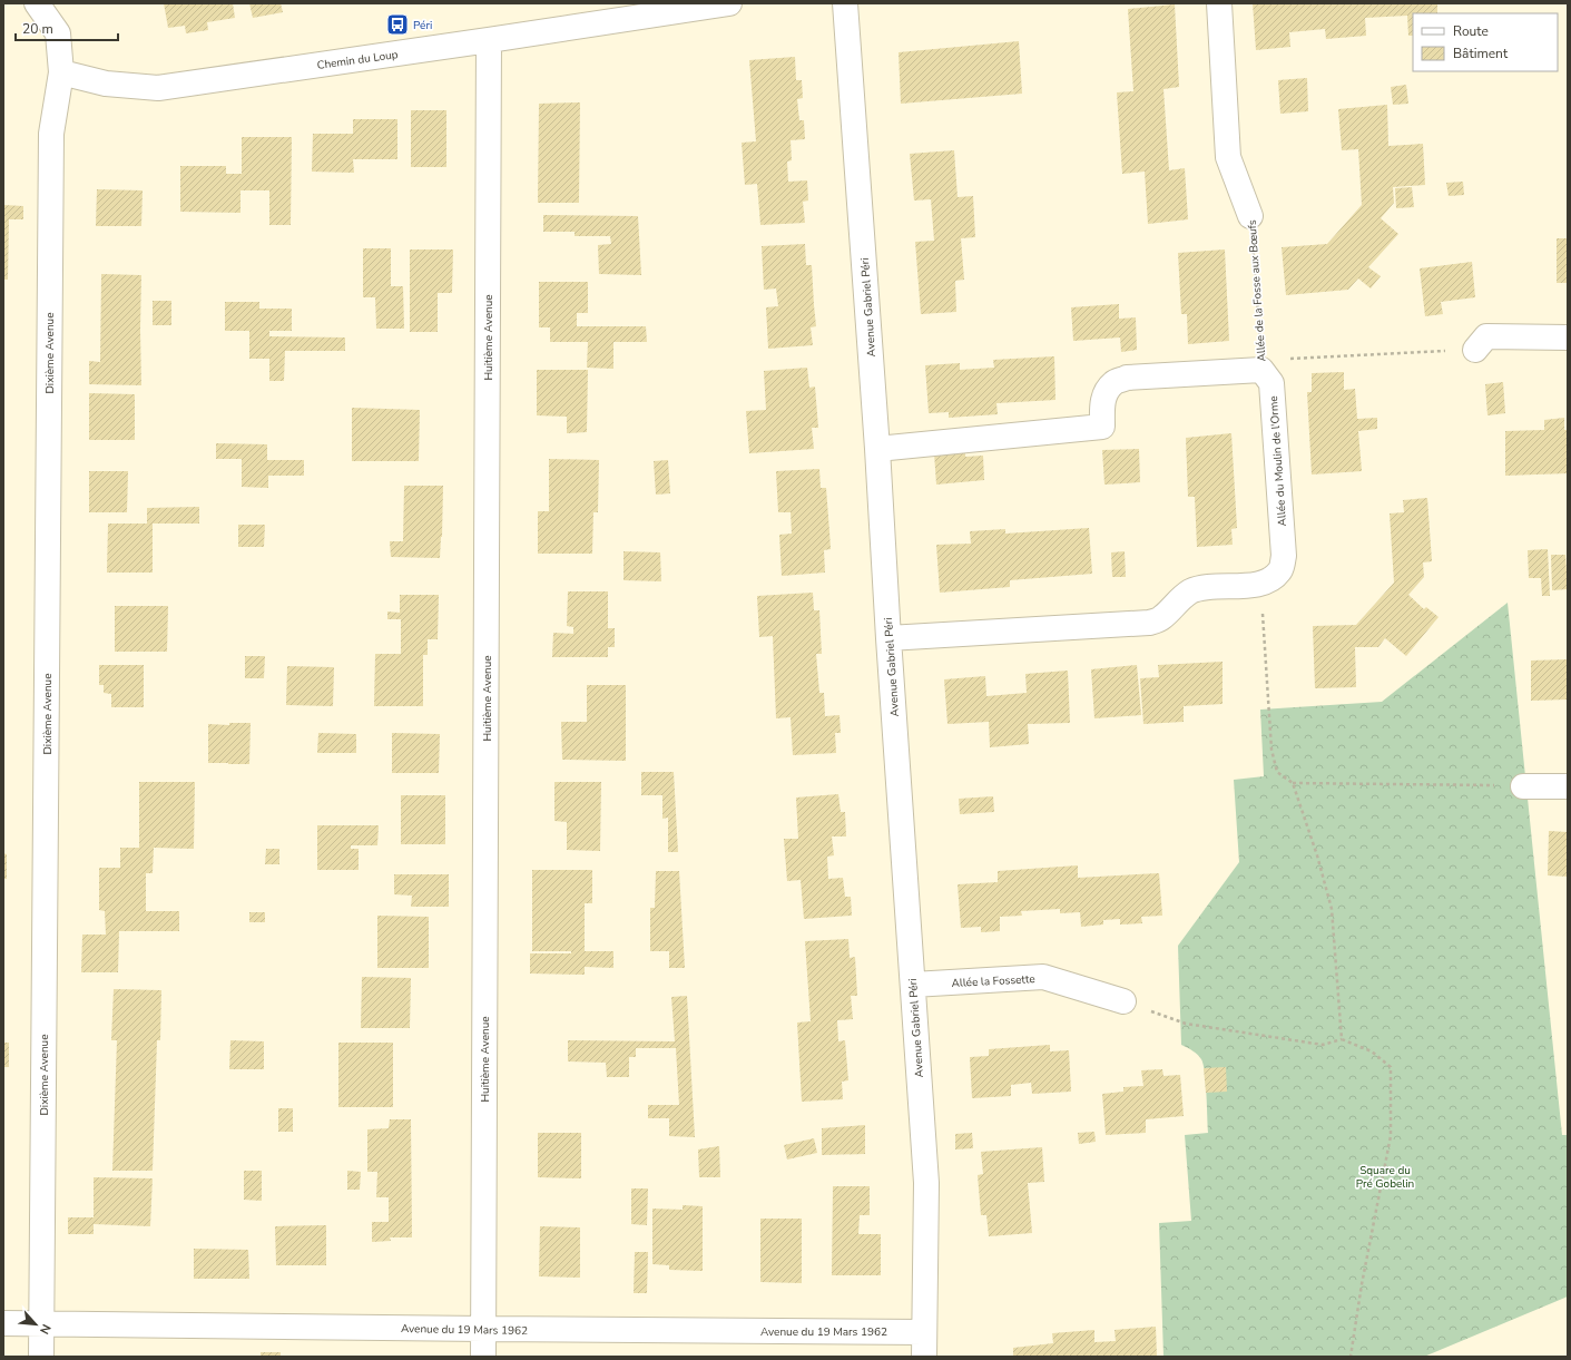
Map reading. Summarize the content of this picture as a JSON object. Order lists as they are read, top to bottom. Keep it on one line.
{"streets":{"street":["Chemin du Loup","Allée de la Fosse aux Bœufs","Avenue Gabriel Péri","Huitième Avenue","Dixième Avenue","Allée du Moulin de l'Orme","Allée la Fossette","Avenue du 19 Mars 1962"]},"crossings":[["Chemin du Loup","Huitième Avenue"],["Chemin du Loup","Dixième Avenue"],["Allée de la Fosse aux Bœufs","Allée du Moulin de l'Orme"],["Avenue Gabriel Péri","Allée du Moulin de l'Orme"],["Avenue Gabriel Péri","Allée la Fossette"],["Avenue Gabriel Péri","Avenue du 19 Mars 1962"],["Huitième Avenue","Avenue du 19 Mars 1962"],["Dixième Avenue","Avenue du 19 Mars 1962"]],"parks":["Square du Pré Gobelin"],"places":{"bus stop":["Péri"]},"legend":["Route","Bâtiment"],"scale_bar":"20 m","north":"bottom right"}
